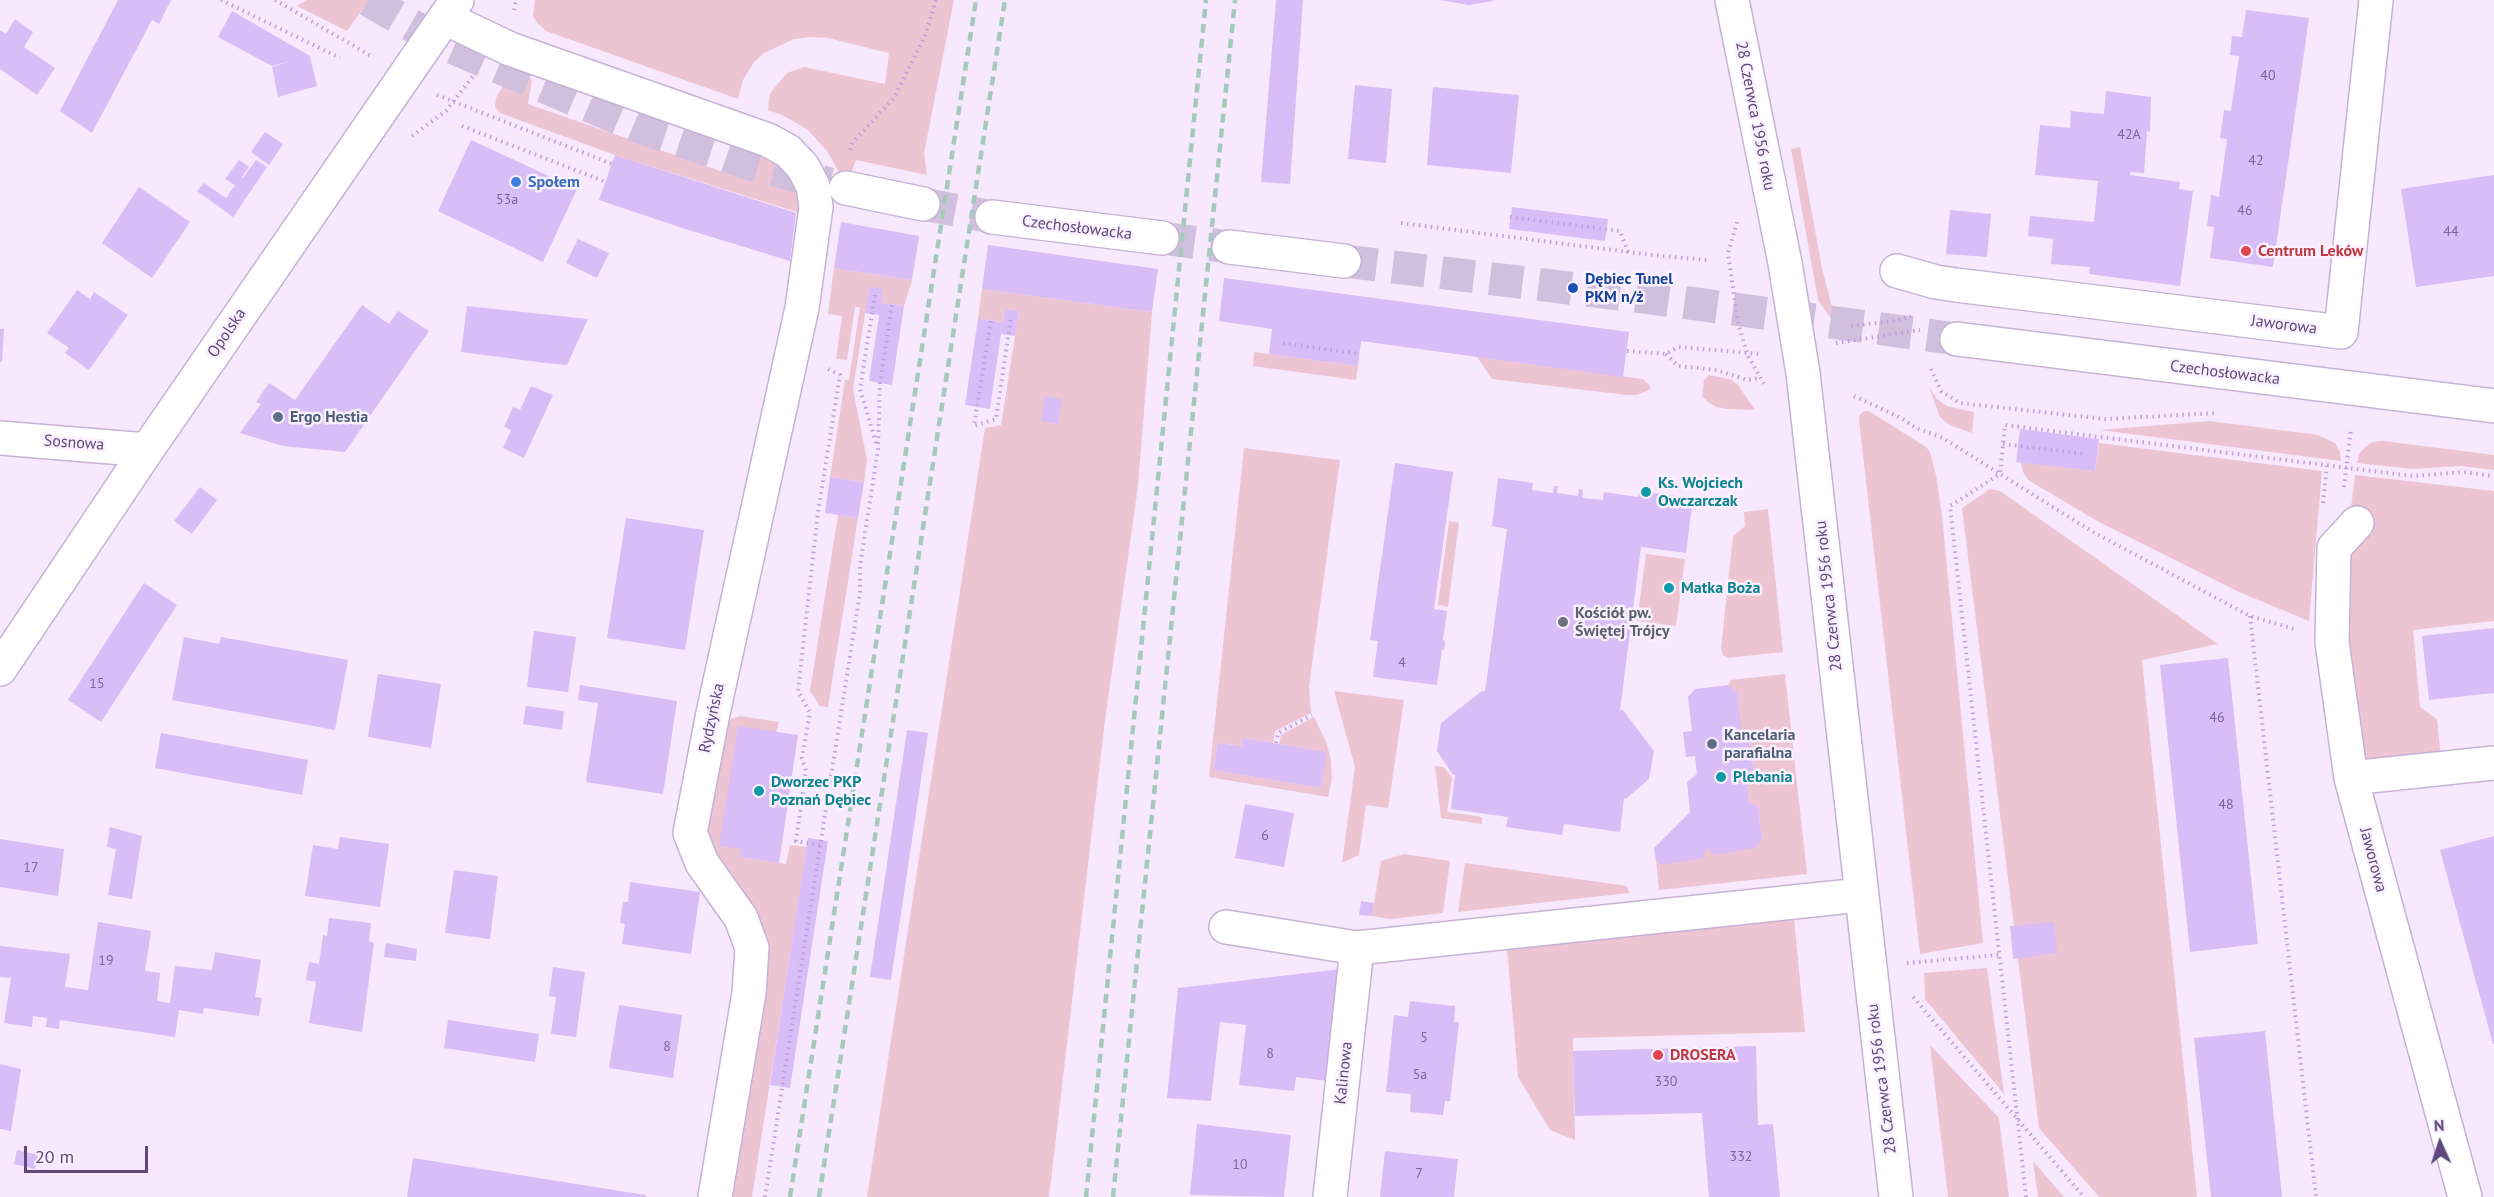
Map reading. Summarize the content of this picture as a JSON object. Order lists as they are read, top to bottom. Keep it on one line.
{"streets":{"street":["28 Czerwca 1956 roku","Czechosłowacka","Jaworowa","Opolska","Sosnowa","Rydzyńska","Kalinowa"]},"crossings":[["Opolska","Sosnowa"],["Opolska","Rydzyńska"]],"places":["Społem","Centrum Leków","Dębiec Tunel PKM n/ż","Ergo Hestia","Ks. Wojciech Owczarczak","Matka Boża","Kościół pw. Świętej Trójcy","Kancelaria parafialna","Plebania","Dworzec PKP Poznań Dębiec","DROSERA"],"house_numbers":["40","42A","42","53a","46","44","4","15","46","48","6","17","19","5","8","8","5a","330","332","10","7"],"scale_bar":"20 m","north":"top"}
